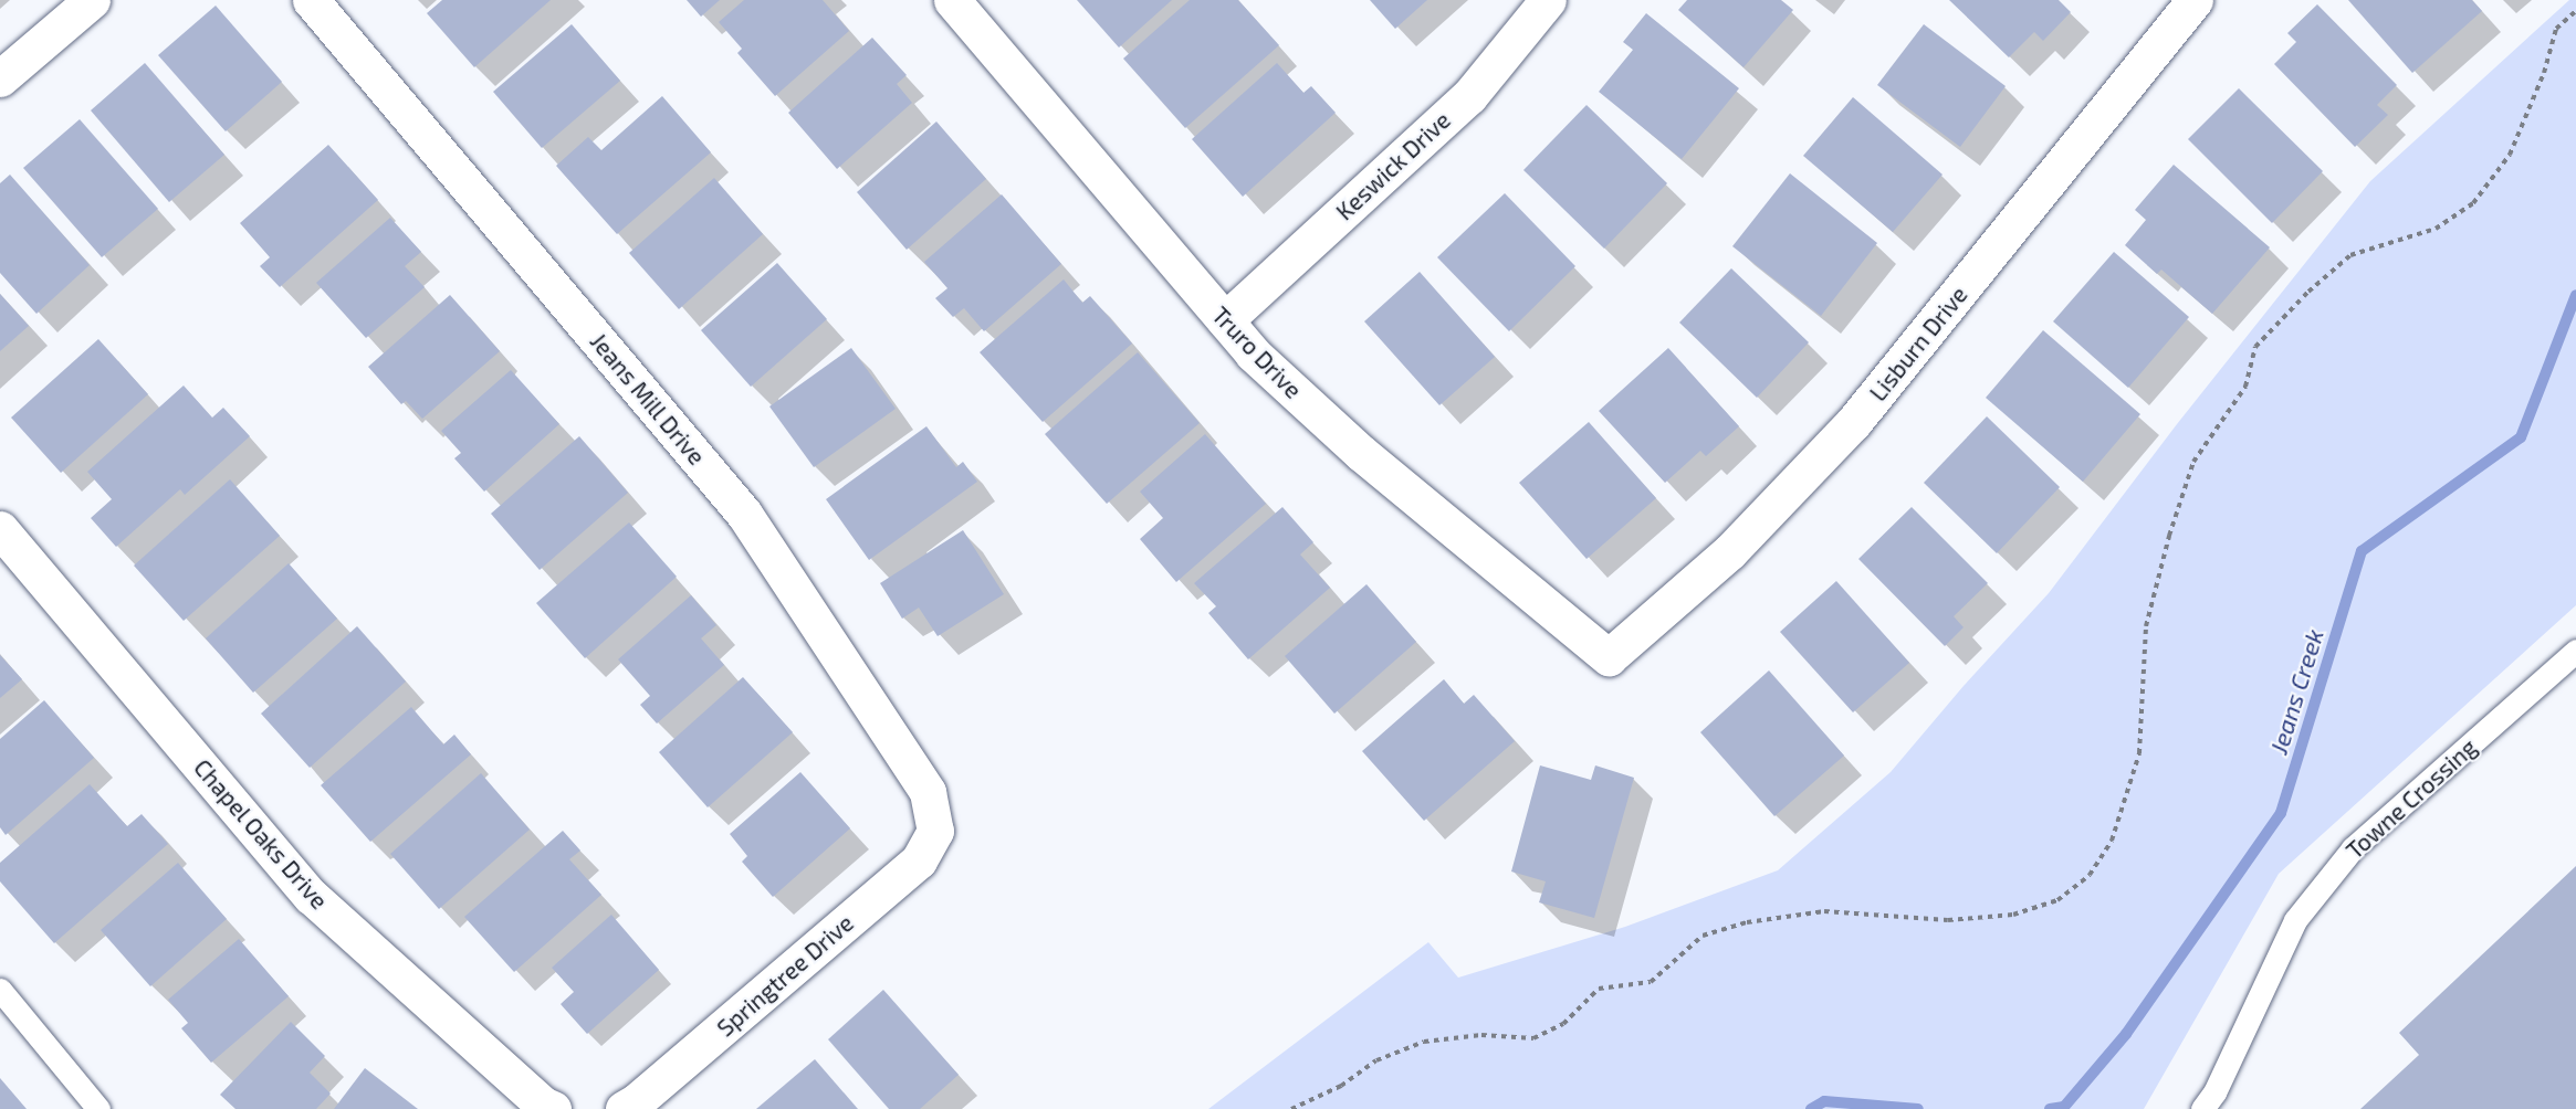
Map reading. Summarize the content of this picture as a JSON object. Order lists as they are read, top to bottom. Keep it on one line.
{"streets":{"street":["Keswick Drive","Lisburn Drive","Truro Drive","Jeans Mill Drive","Chapel Oaks Drive","Springtree Drive"],"lane":["Towne Crossing"]},"crossings":[["Keswick Drive","Truro Drive"],["Lisburn Drive","Truro Drive"],["Jeans Mill Drive","Springtree Drive"]],"water":["Jeans Creek"]}
